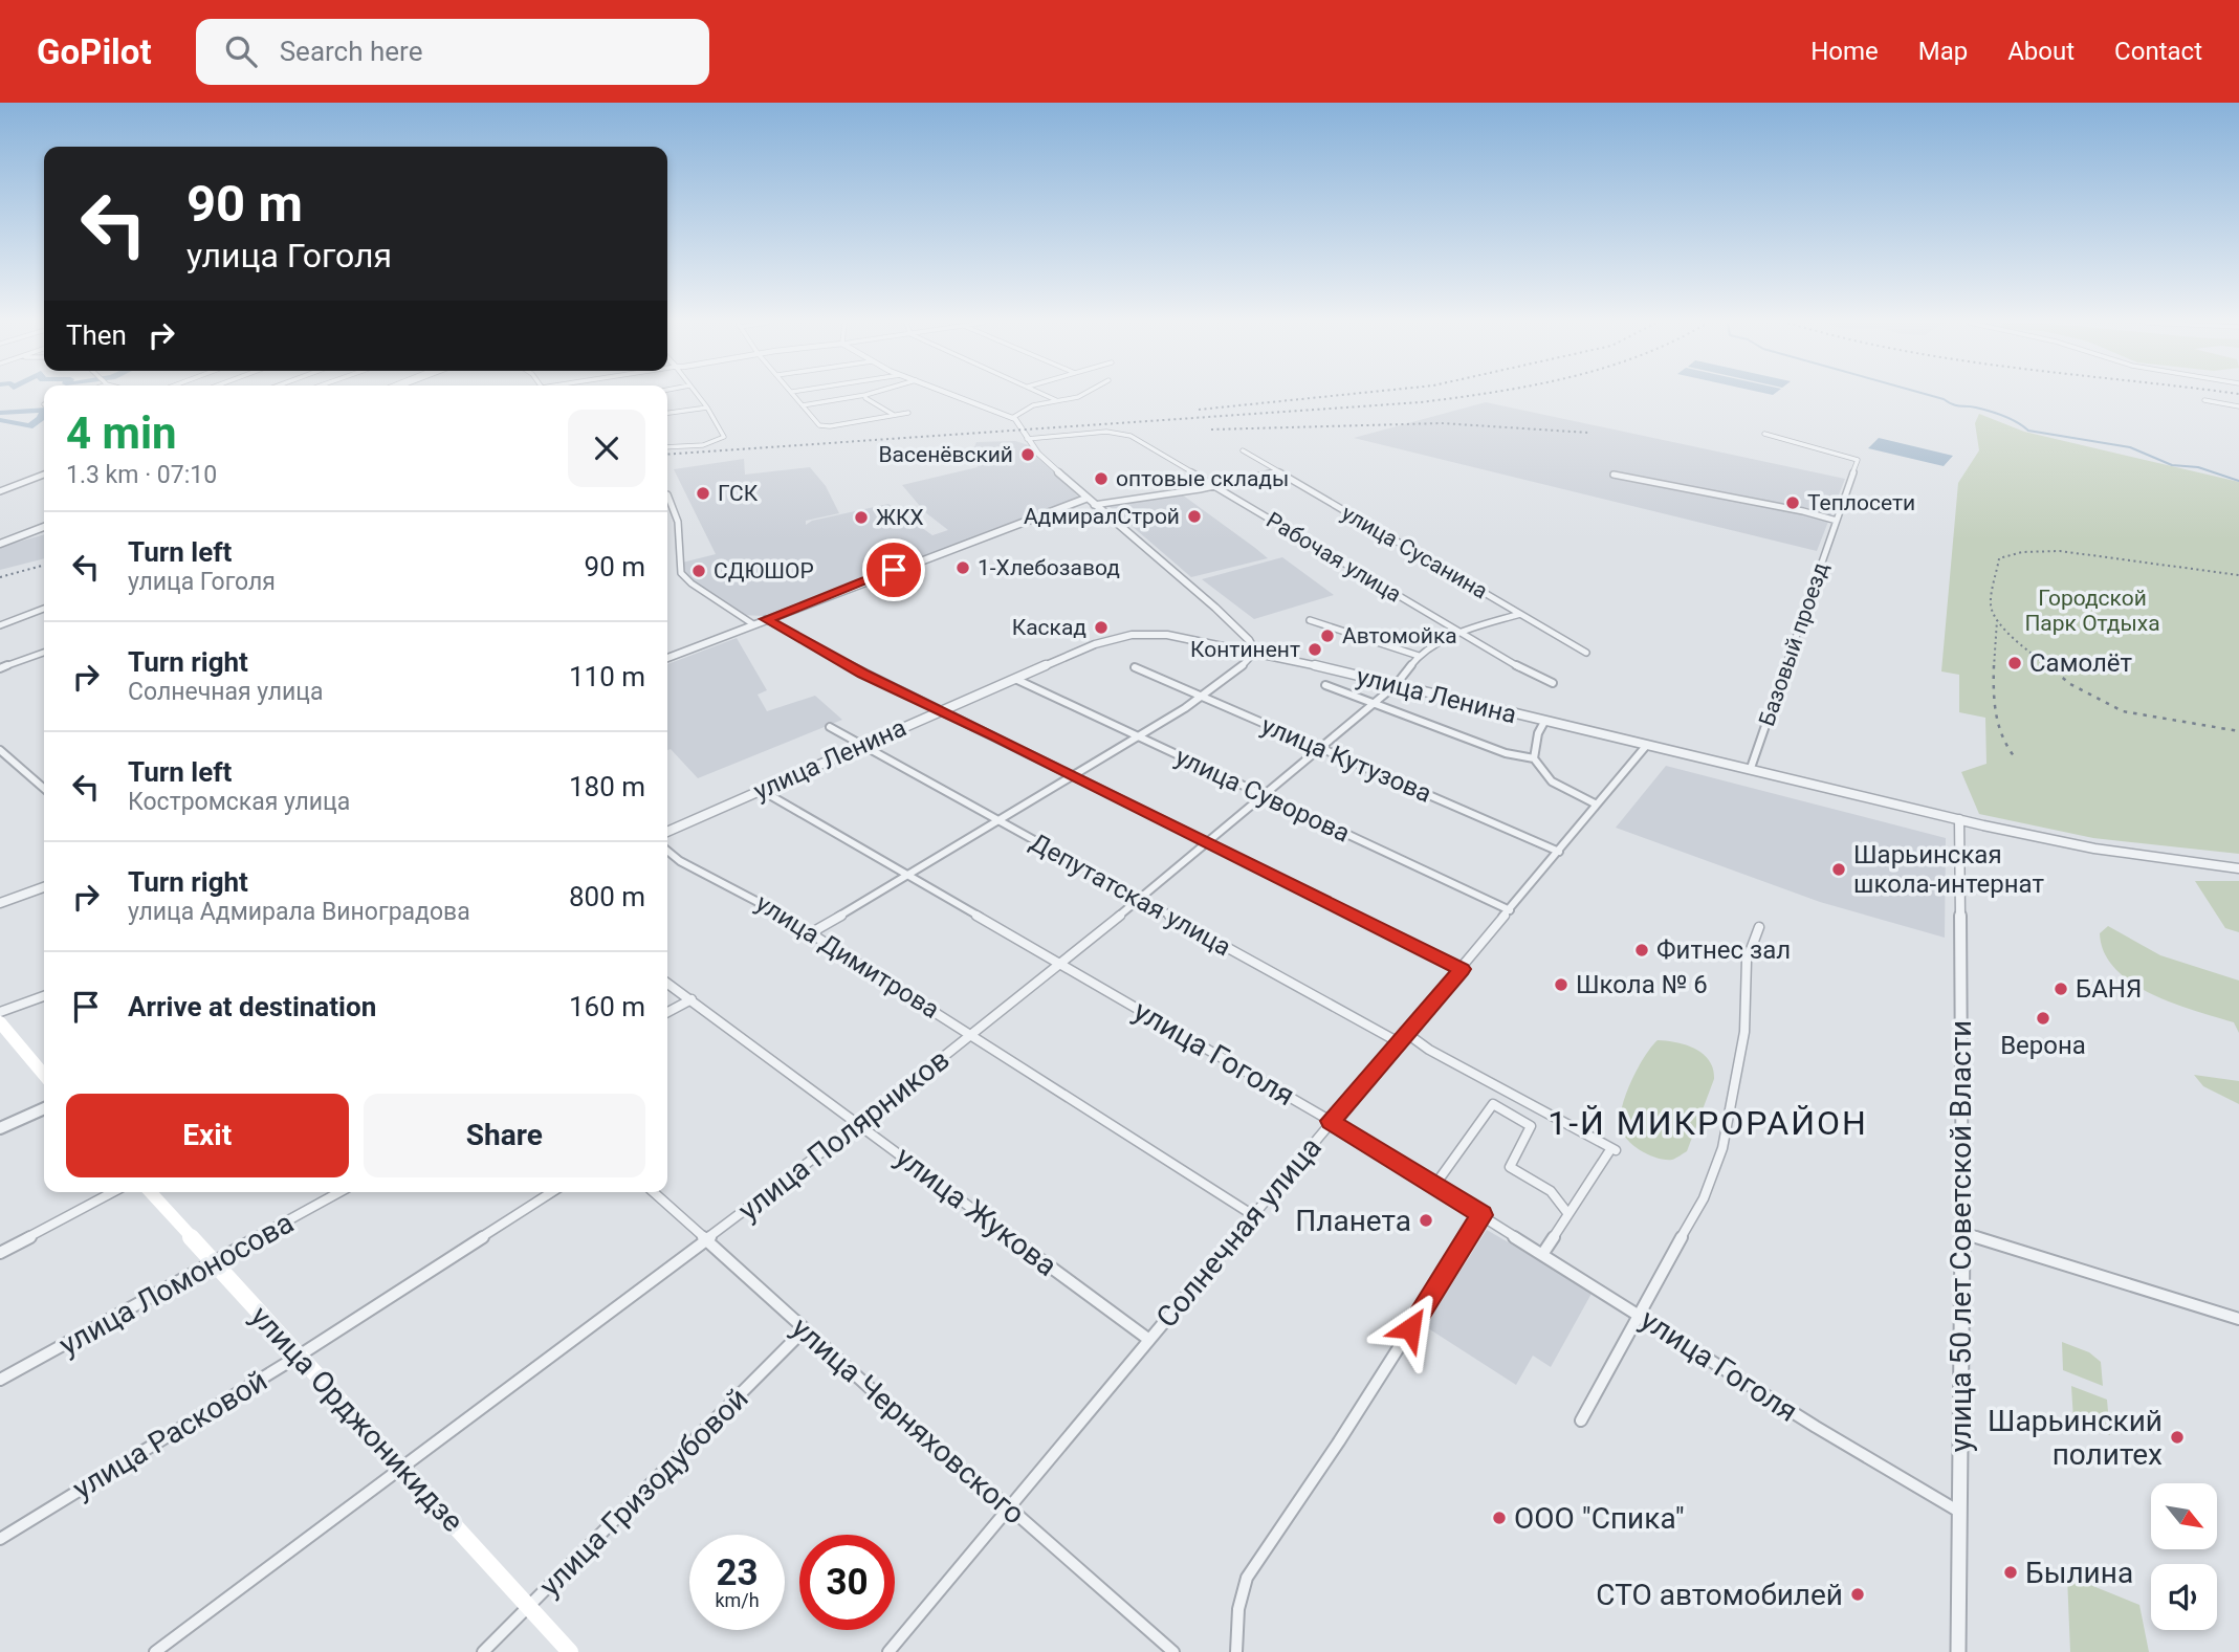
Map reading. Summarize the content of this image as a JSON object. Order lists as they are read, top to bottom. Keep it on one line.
{"streets":{"main road":["улица Орджоникидзе"],"street":["улица Сусанина","Рабочая улица","Базовый проезд","улица Ленина","улица Кутузова","улица Суворова","Депутатская улица","улица Димитрова","улица Гоголя","улица Полярников","улица Жукова","Солнечная улица","улица 50 лет Советской Власти","улица Ломоносова","улица Черняховского","улица Расковой","улица Гризодубовой"]},"crossings":[["улица Сусанина","улица Полярников"],["Рабочая улица","улица Полярников"],["Базовый проезд","улица Ленина"],["улица Ленина","улица Суворова"],["улица Ленина","Депутатская улица"],["улица Ленина","улица Гоголя"],["улица Ленина","улица Полярников"],["улица Ленина","Солнечная улица"],["улица Ленина","улица 50 лет Советской Власти"],["улица Кутузова","улица Полярников"],["улица Кутузова","Солнечная улица"],["улица Суворова","улица Полярников"],["улица Суворова","Солнечная улица"],["Депутатская улица","улица Полярников"],["Депутатская улица","Солнечная улица"],["улица Димитрова","улица Полярников"],["улица Димитрова","Солнечная улица"],["улица Гоголя","улица Полярников"],["улица Гоголя","Солнечная улица"],["улица Гоголя","улица 50 лет Советской Власти"],["улица Полярников","улица Жукова"],["улица Полярников","улица Орджоникидзе"],["улица Полярников","улица Черняховского"],["улица Жукова","Солнечная улица"],["Солнечная улица","улица Черняховского"],["улица Ломоносова","улица Орджоникидзе"],["улица Орджоникидзе","улица Расковой"],["улица Орджоникидзе","улица Гризодубовой"],["улица Черняховского","улица Гризодубовой"]],"districts":["1-Й МИКРОРАЙОН"],"parks":["Городской Парк Отдыха"],"places":["Васенёвский","оптовые склады","ГСК","Теплосети","АдмиралСтрой","ЖКХ","1-Хлебозавод","СДЮШОР","Каскад","Автомойка","Континент","Самолёт","Шарьинская школа-интернат","Фитнес зал","Школа № 6","БАНЯ","Верона","Планета","Шарьинский политех","ООО \"Спика\"","Былина","СТО автомобилей"],"north":"bottom right","page":{"header":"GoPilot","search":"Search here","nav":["Home","Map","About","Contact"],"turn":["90 m","улица Гоголя"],"then":"Then","heading":["4 min","1.3 km · 07:10"],"list":[{"name":"Turn left","note":"улица Гоголя","value":"90 m"},{"name":"Turn right","note":"Солнечная улица","value":"110 m"},{"name":"Turn left","note":"Костромская улица","value":"180 m"},{"name":"Turn right","note":"улица Адмирала Виноградова","value":"800 m"},{"name":"Arrive at destination","value":"160 m"}],"buttons":["Exit","Share"],"speed":"23 km/h","limit":"30"}}
